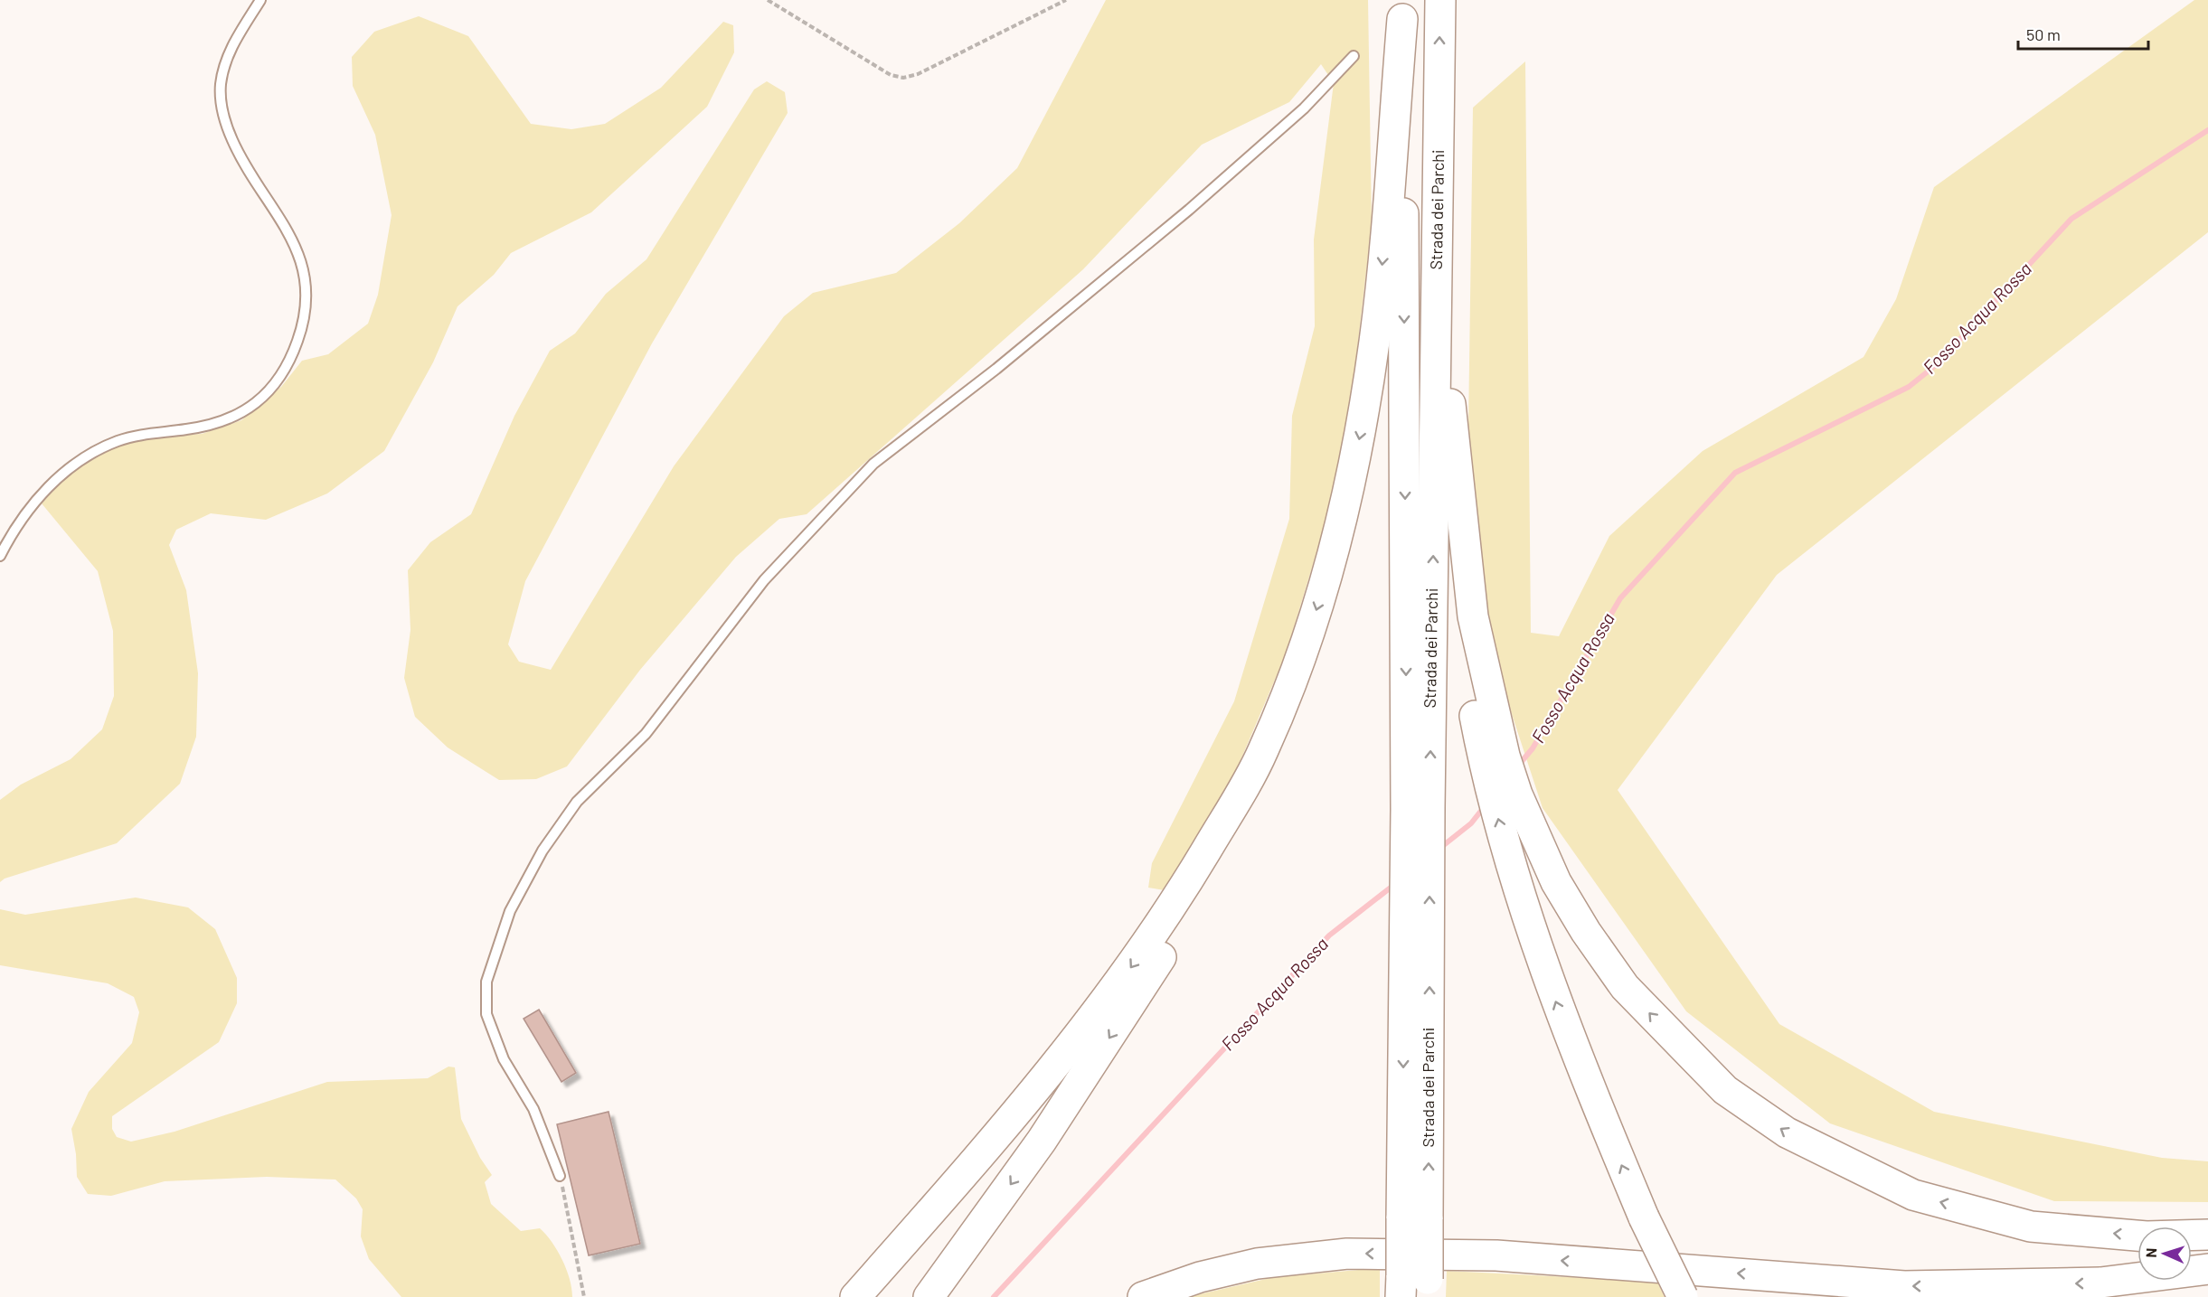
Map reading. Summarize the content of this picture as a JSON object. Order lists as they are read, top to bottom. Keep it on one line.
{"streets":{"highway":["Strada dei Parchi"]},"water":["Fosso Acqua Rossa"],"scale_bar":"50 m","north":"left"}
